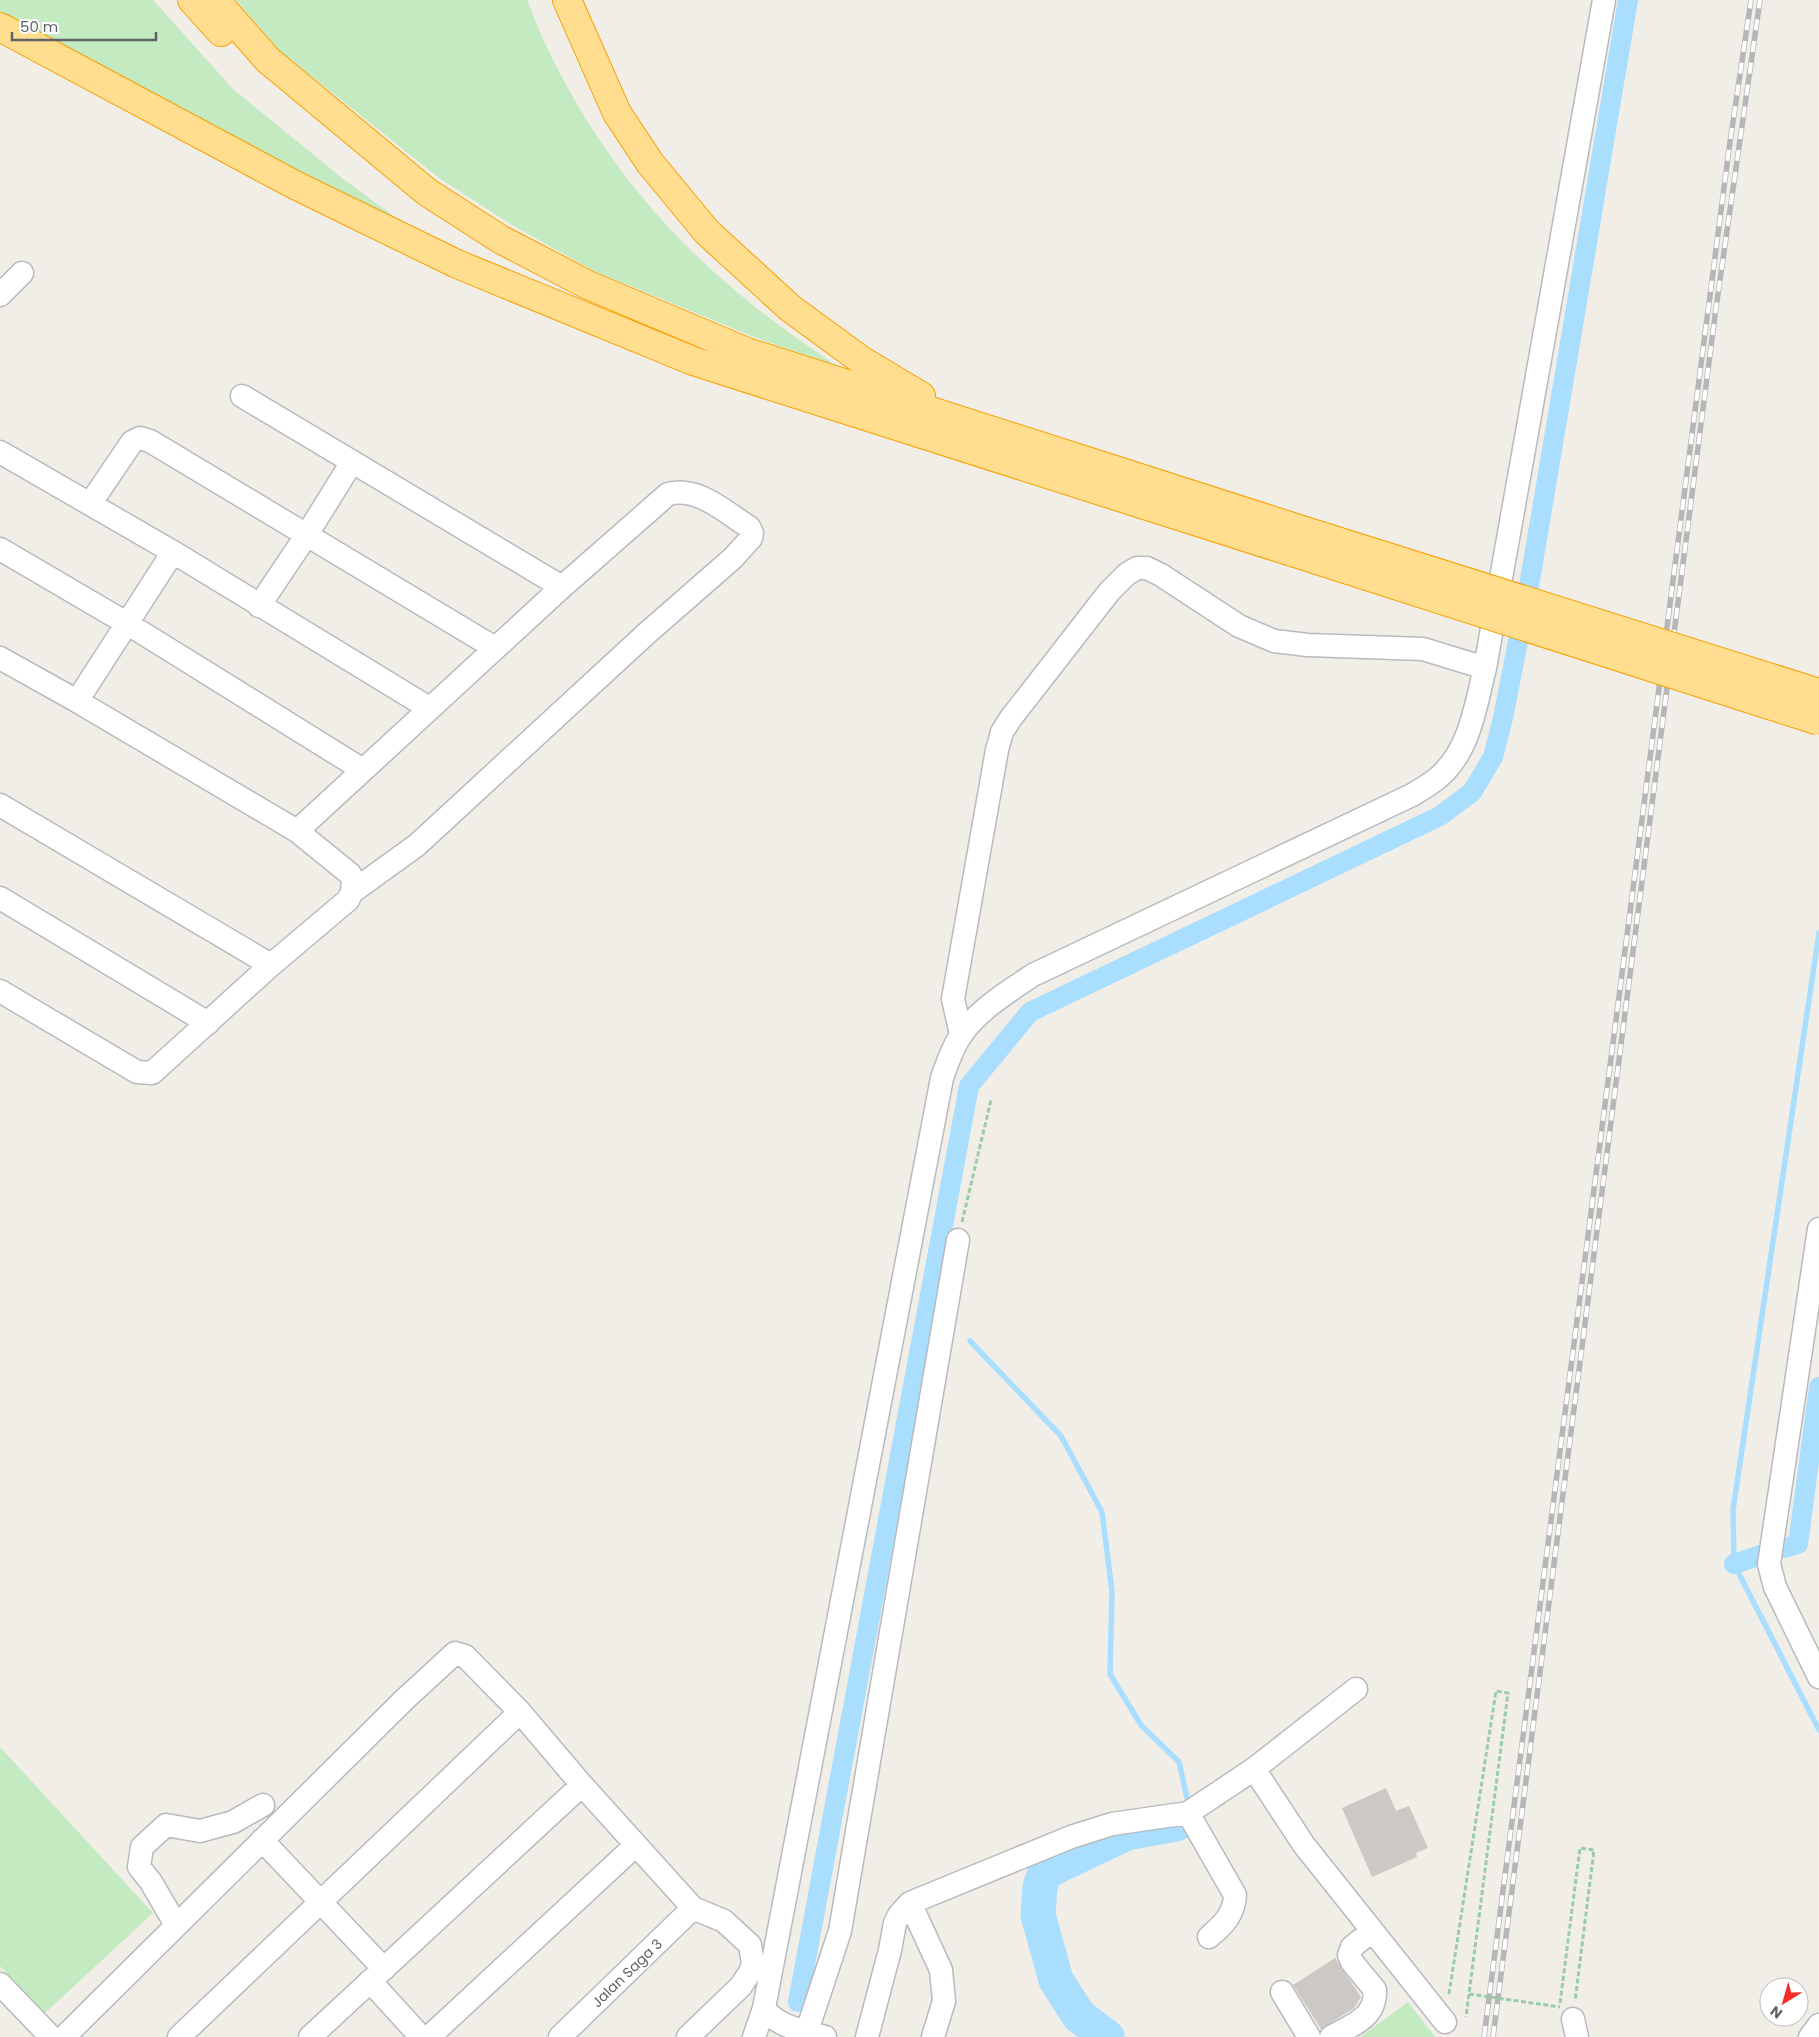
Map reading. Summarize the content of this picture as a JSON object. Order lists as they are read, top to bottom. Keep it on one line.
{"streets":{"street":["Jalan Saga 3"]},"scale_bar":"50 m","north":"bottom left"}
